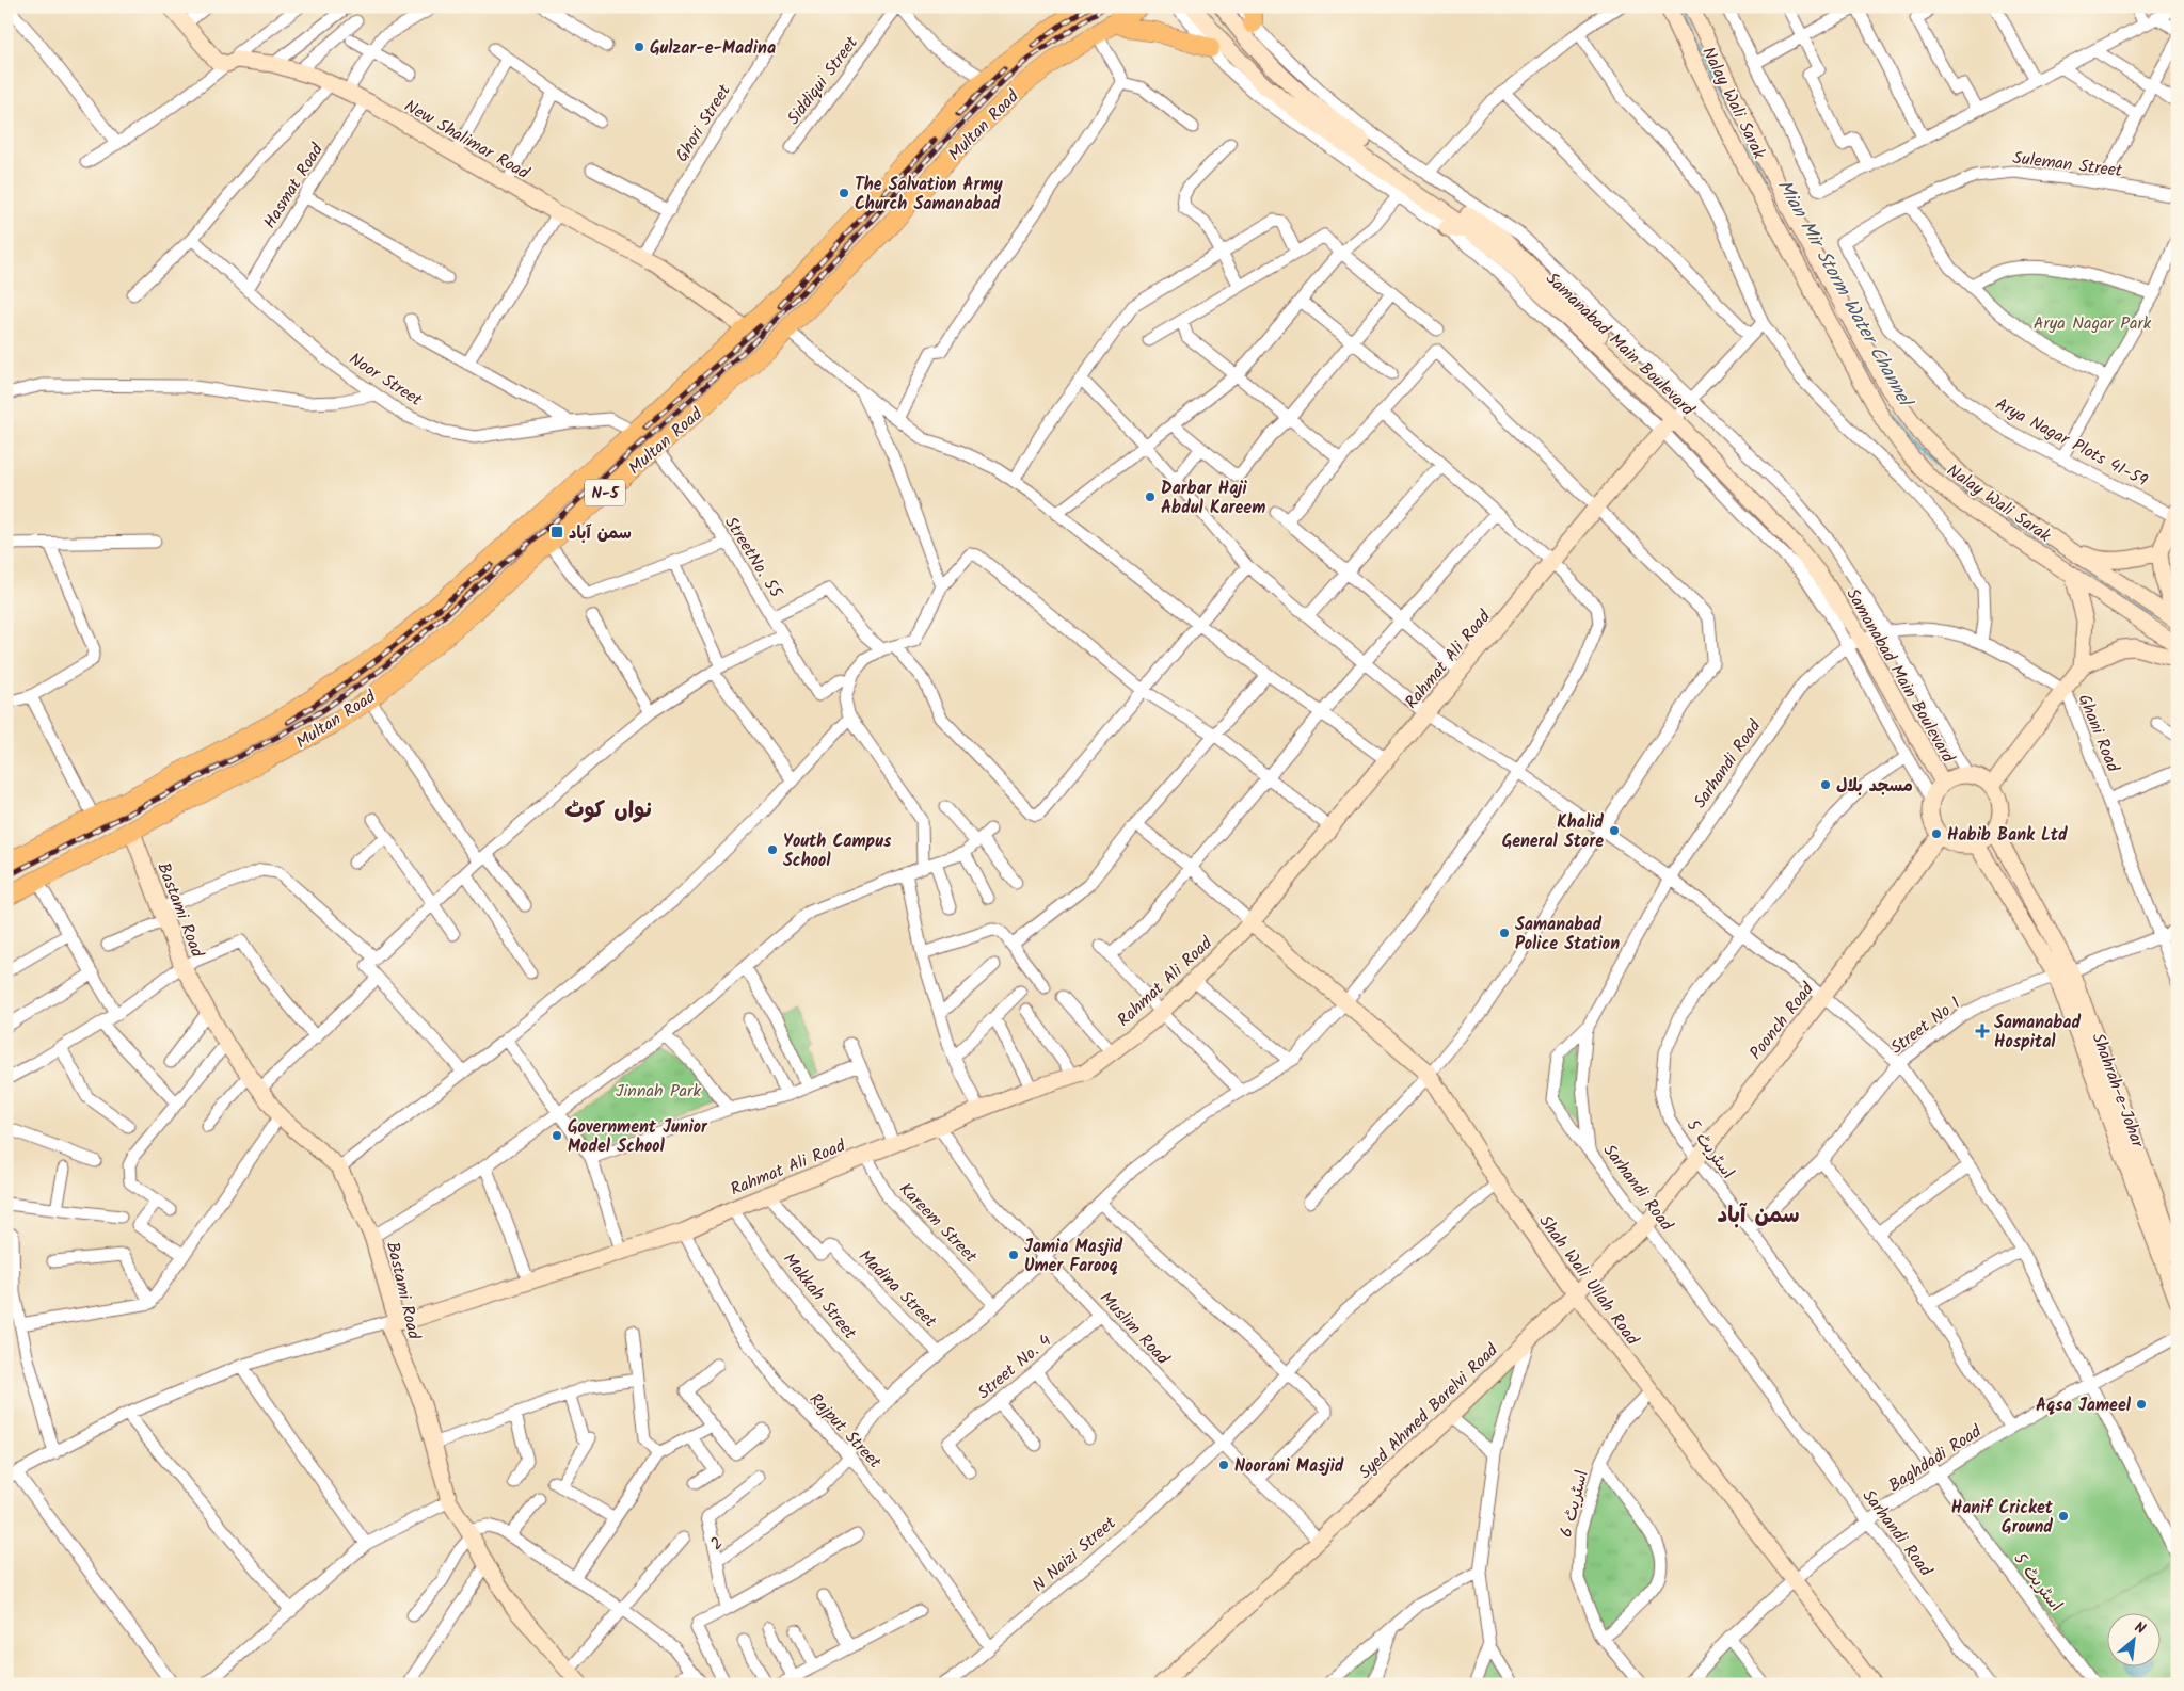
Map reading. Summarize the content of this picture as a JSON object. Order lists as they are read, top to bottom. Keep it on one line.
{"streets":{"main road":["Nalay Wali Sarak","Multan Road","New Shalimar Road","Samanabad Main Boulevard","N-5","Rahmat Ali Road","Bastami Road","Poonch Road","Shahrah-e-Johar","Shah Wali Ullah Road","Syed Ahmed Barelvi Road"],"street":["Siddiqui Street","Ghori Street","Suleman Street","Hasmat Road","Noor Street","Arya Nagar Plots 41-59","StreetNo. 55","Ghani Road","Sarhandi Road","Street No 1","اسٹریٹ 5","Kareem Street","Madina Street","Makkah Street","Muslim Road","Street No. 4","Rajput Street","Baghdadi Road","اسٹریٹ 6","2","N Naizi Street"]},"crossings":[["Ghori Street","New Shalimar Road"],["Multan Road","New Shalimar Road"],["Multan Road","Noor Street"],["Multan Road","StreetNo. 55"],["Multan Road","Bastami Road"],["New Shalimar Road","Hasmat Road"],["Suleman Street","Arya Nagar Plots 41-59"],["Hasmat Road","Noor Street"],["Samanabad Main Boulevard","Rahmat Ali Road"],["Samanabad Main Boulevard","Ghani Road"],["Samanabad Main Boulevard","Sarhandi Road"],["Samanabad Main Boulevard","Poonch Road"],["Samanabad Main Boulevard","Shahrah-e-Johar"],["Rahmat Ali Road","Bastami Road"],["Rahmat Ali Road","Kareem Street"],["Rahmat Ali Road","Shah Wali Ullah Road"],["Rahmat Ali Road","Madina Street"],["Rahmat Ali Road","Makkah Street"],["Rahmat Ali Road","Muslim Road"],["Rahmat Ali Road","Rajput Street"],["Rahmat Ali Road","2"],["Ghani Road","Sarhandi Road"],["Ghani Road","Street No 1"],["Sarhandi Road","Poonch Road"],["Sarhandi Road","Syed Ahmed Barelvi Road"],["Sarhandi Road","Baghdadi Road"],["Poonch Road","Shahrah-e-Johar"],["Poonch Road","اسٹریٹ 5"],["Poonch Road","Syed Ahmed Barelvi Road"],["Street No 1","Shahrah-e-Johar"],["Street No 1","اسٹریٹ 5"],["اسٹریٹ 5","Baghdadi Road"],["Kareem Street","2"],["Shah Wali Ullah Road","Syed Ahmed Barelvi Road"],["Shah Wali Ullah Road","Baghdadi Road"],["Shah Wali Ullah Road","اسٹریٹ 6"],["Shah Wali Ullah Road","2"],["Shah Wali Ullah Road","N Naizi Street"],["Madina Street","2"],["Makkah Street","2"],["Muslim Road","Street No. 4"],["Muslim Road","Syed Ahmed Barelvi Road"],["Muslim Road","2"],["Muslim Road","N Naizi Street"],["Rajput Street","2"],["Rajput Street","N Naizi Street"]],"districts":["نواں کوٹ","سمن آباد"],"water":["Mian Mir Storm Water Channel"],"parks":["Arya Nagar Park","Jinnah Park"],"places":{"other":["Gulzar-e-Madina","The Salvation Army Church Samanabad","Darbar Haji Abdul Kareem","مسجد بلال","Khalid General Store","Habib Bank Ltd","Youth Campus School","Samanabad Police Station","Government Junior Model School","Jamia Masjid Umer Farooq","Aqsa Jameel","Noorani Masjid","Hanif Cricket Ground"],"transit":["سمن آباد"],"health":["Samanabad Hospital"]},"north":"top right"}
